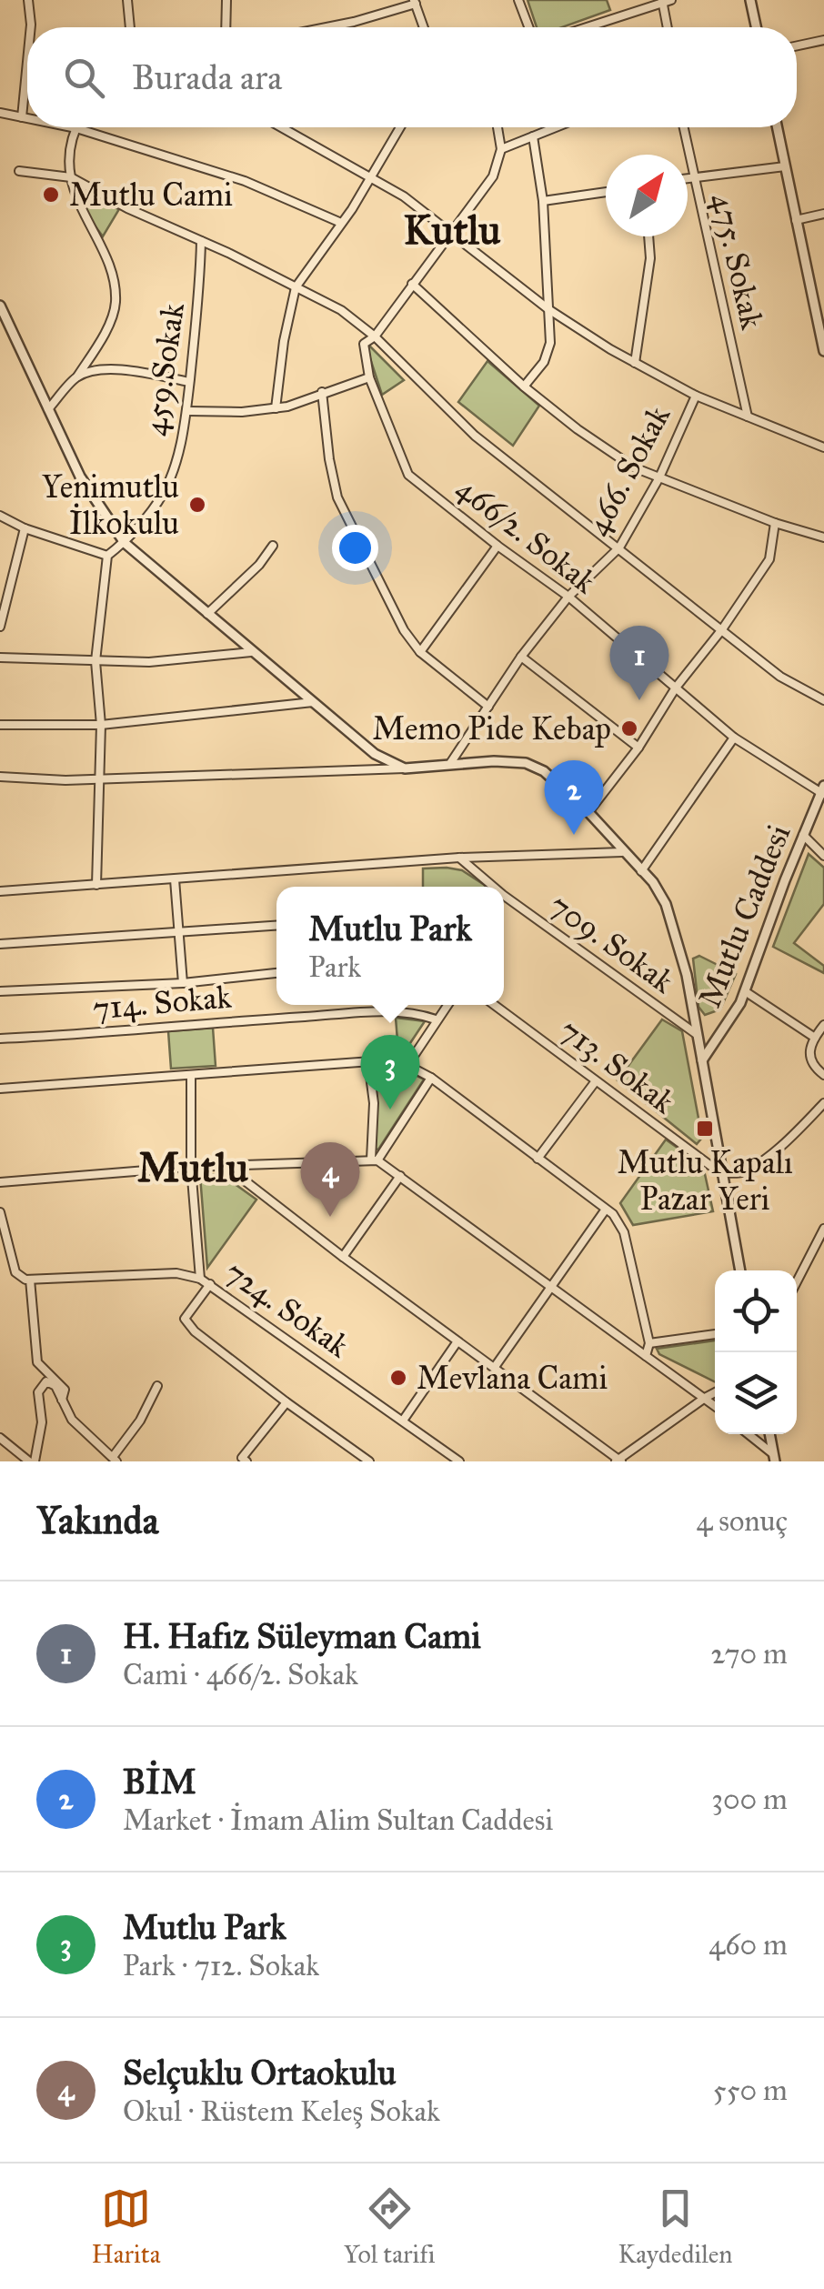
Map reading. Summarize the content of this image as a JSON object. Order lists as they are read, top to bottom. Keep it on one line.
{"streets":{"street":["475. Sokak","459.Sokak","466. Sokak","466/2. Sokak","Mutlu Caddesi","709. Sokak","714. Sokak","713. Sokak","724. Sokak"]},"crossings":[["475. Sokak","466. Sokak"],["466. Sokak","466/2. Sokak"],["466/2. Sokak","Mutlu Caddesi"]],"districts":["Kutlu","Mutlu"],"places":{"other":["Mutlu Cami","Yenimutlu İlkokulu","Memo Pide Kebap","Mevlana Cami"],"transit":["Mutlu Kapalı Pazar Yeri"]},"north":"top right","page":{"search":"Burada ara","pins":["1","2","3","4"],"popup":["Mutlu Park","Park"],"heading":["Yakında","4 sonuç"],"list":[{"mark":"1","name":"H. Hafız Süleyman Cami","note":"Cami · 466/2. Sokak","value":"270 m"},{"mark":"2","name":"BİM","note":"Market · İmam Alim Sultan Caddesi","value":"300 m"},{"mark":"3","name":"Mutlu Park","note":"Park · 712. Sokak","value":"460 m"},{"mark":"4","name":"Selçuklu Ortaokulu","note":"Okul · Rüstem Keleş Sokak","value":"550 m"}],"nav":["Harita","Yol tarifi","Kaydedilen"]}}
